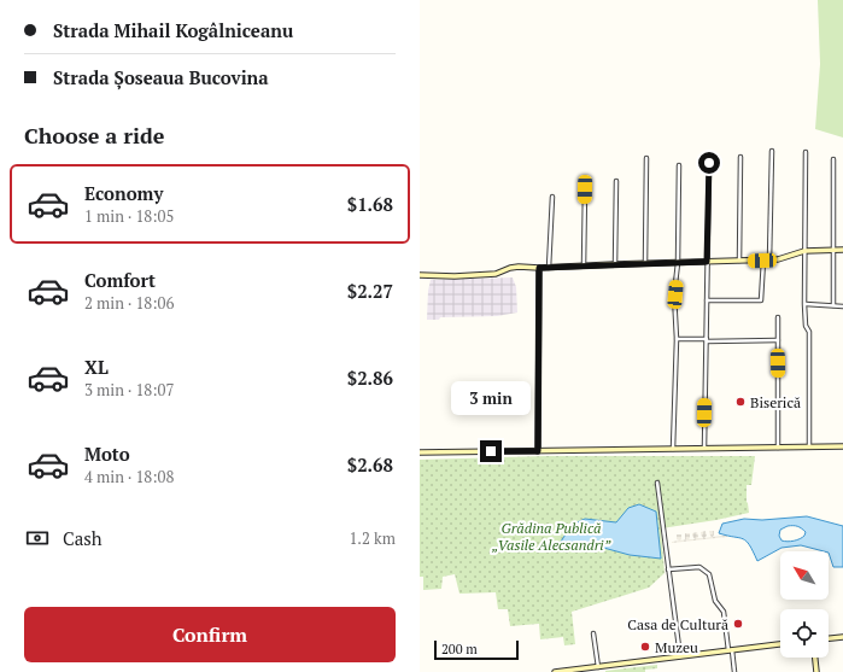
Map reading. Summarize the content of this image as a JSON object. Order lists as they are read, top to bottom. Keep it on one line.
{"parks":["Grădina Publică „Vasile Alecsandri”"],"places":["Biserică","Casa de Cultură","Muzeu"],"scale_bar":"200 m","north":"top left","page":{"banner":["Strada Mihail Kogâlniceanu","Strada Șoseaua Bucovina"],"heading":"Choose a ride","list":[{"name":"Economy","note":"1 min · 18:05","value":"$1.68"},{"name":"Comfort","note":"2 min · 18:06","value":"$2.27"},{"name":"XL","note":"3 min · 18:07","value":"$2.86"},{"name":"Moto","note":"4 min · 18:08","value":"$2.68"}],"bubble":"3 min","pay":["Cash","1.2 km"],"buttons":"Confirm","scale":"200 m"}}
